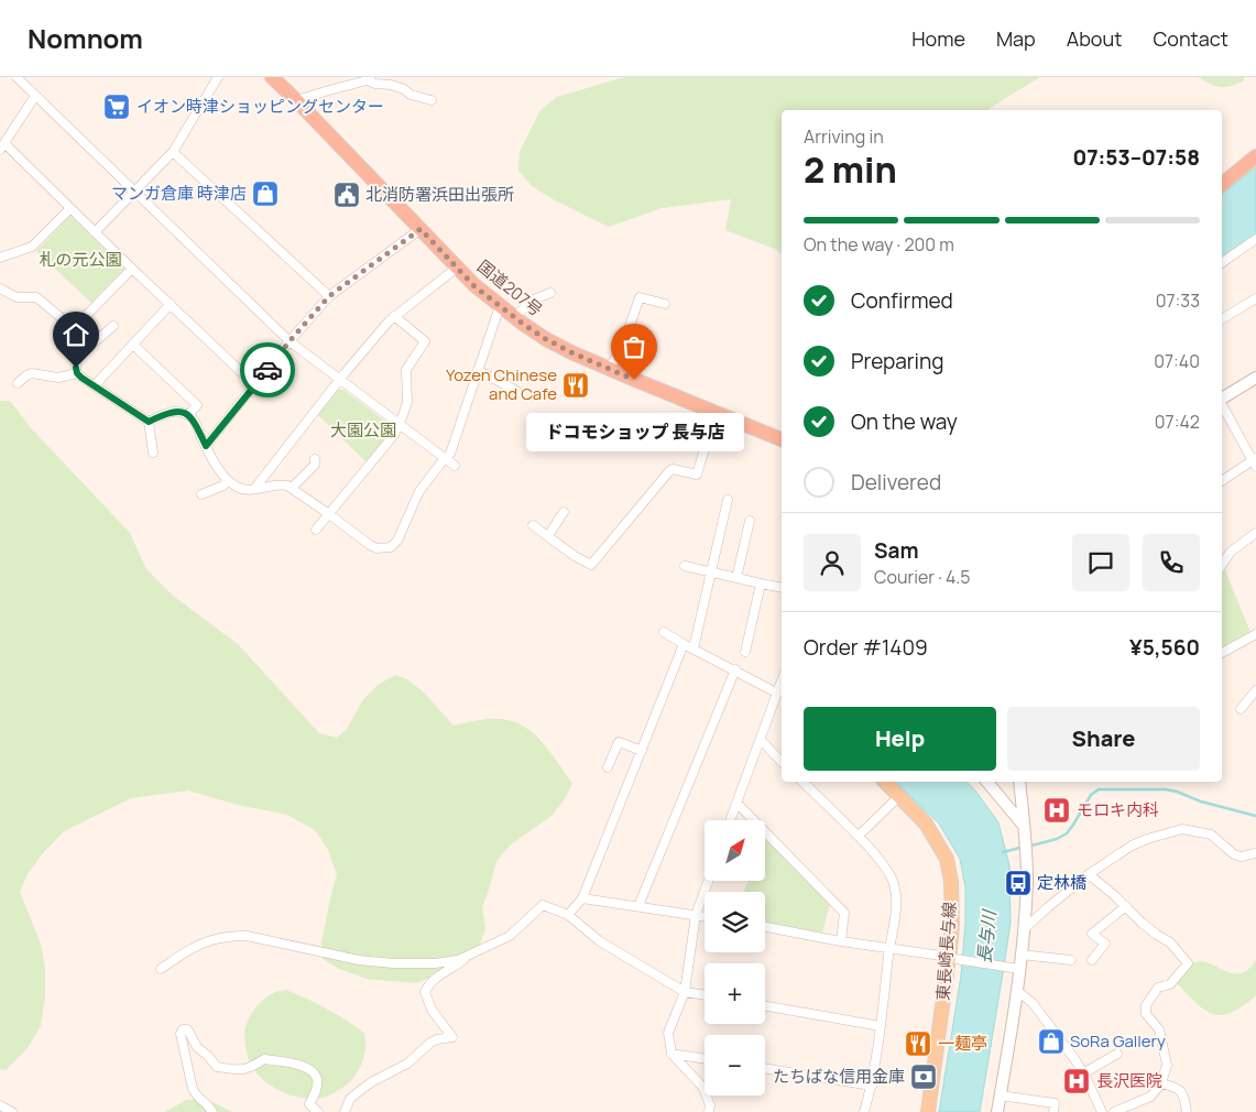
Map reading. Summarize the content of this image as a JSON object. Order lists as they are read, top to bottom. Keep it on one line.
{"streets":{"highway":["国道207号"],"main road":["東長崎長与線"]},"water":["長与川"],"parks":["札の元公園","大園公園"],"places":{"supermarket":["イオン時津ショッピングセンター"],"shop":["マンガ倉庫 時津店","SoRa Gallery"],"public building":["北消防署浜田出張所"],"other":["ドコモショップ 長与店"],"restaurant":["Yozen Chinese and Cafe","一麺亭"],"hospital":["モロキ内科","長沢医院"],"bus stop":["定林橋"],"bank":["たちばな信用金庫"]},"north":"top right","page":{"header":"Nomnom","nav":["Home","Map","About","Contact"],"heading":["2 min","Arriving in","07:53–07:58"],"panel":["Sam","Courier · 4.5","Order #1409","¥5,560"],"bar":"On the way · 200 m","list":[["Confirmed","07:33"],["Preparing","07:40"],["On the way","07:42"],"Delivered"],"bubble":"ドコモショップ 長与店","buttons":["Help","Share"],"map_buttons":["+","−"]}}
